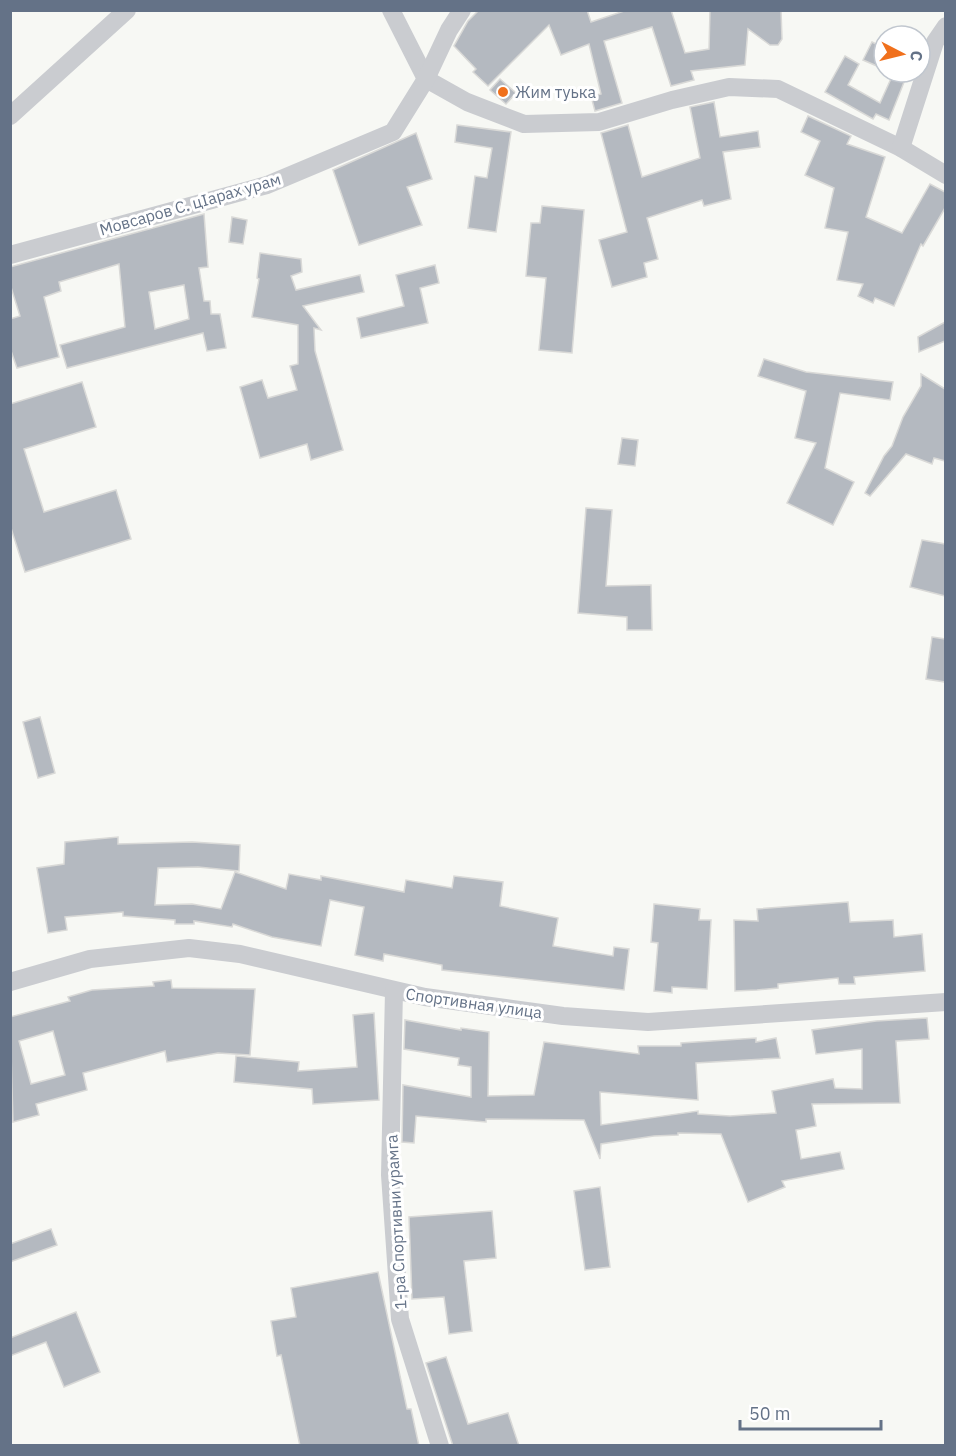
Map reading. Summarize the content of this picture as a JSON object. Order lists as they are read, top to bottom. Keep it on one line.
{"streets":{"street":["Мовсаров С. цIарах урам","Спортивная улица","1-ра Спортивни урамга"]},"crossings":[["Спортивная улица","1-ра Спортивни урамга"]],"places":["Жим туька"],"scale_bar":"50 m","north":"right"}
